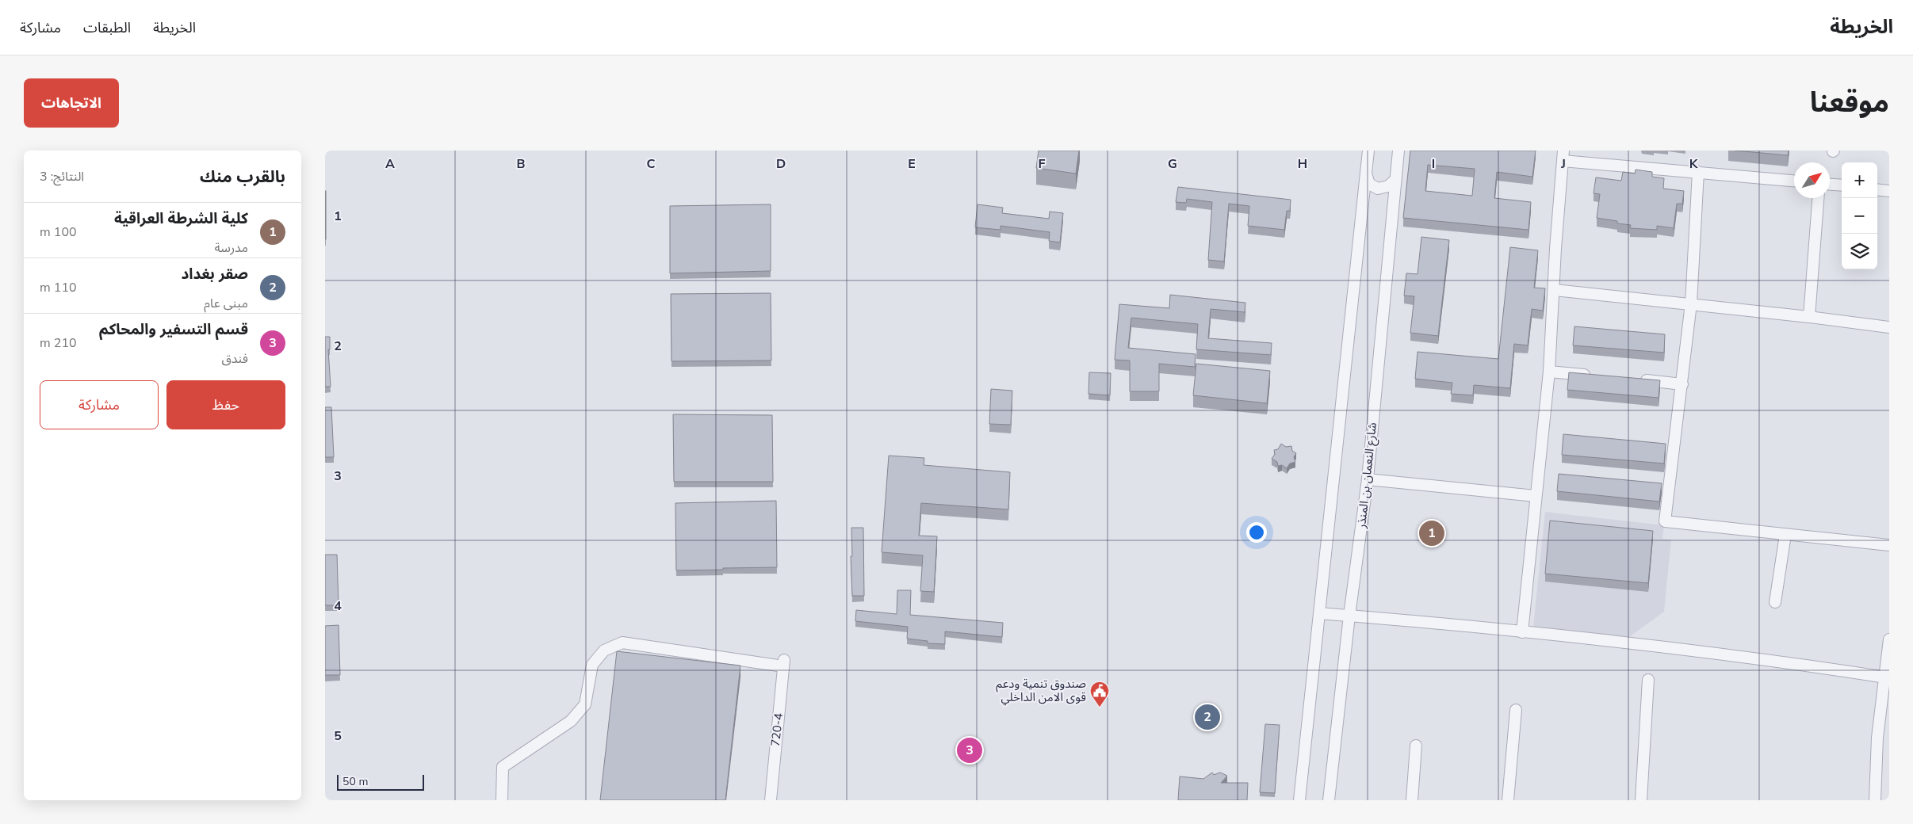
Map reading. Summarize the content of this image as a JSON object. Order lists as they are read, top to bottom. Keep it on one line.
{"streets":{"street":["شارع النعمان بن المنذر","720-4"]},"places":{"public building":["صندوق تنمية ودعم قوى الامن الداخلي"]},"scale_bar":"50 m","north":"top right","page":{"header":"الخريطة","nav":["الخريطة","الطبقات","مشاركة"],"title":"موقعنا","buttons":["الاتجاهات",["حفظ","مشاركة"]],"heading":["بالقرب منك","النتائج: 3"],"map_buttons":["+","−"],"list":[{"mark":"1","name":"كلية الشرطة العراقية","note":"مدرسة","value":"100 m"},{"mark":"2","name":"صقر بغداد","note":"مبنى عام","value":"110 m"},{"mark":"3","name":"قسم التسفير والمحاكم","note":"فندق","value":"210 m"}],"pins":["1","2","3"],"scale":"50 m"},"grid":{"columns":["A","B","C","D","E","F","G","H","I","J","K"],"rows":["1","2","3","4","5"]}}
